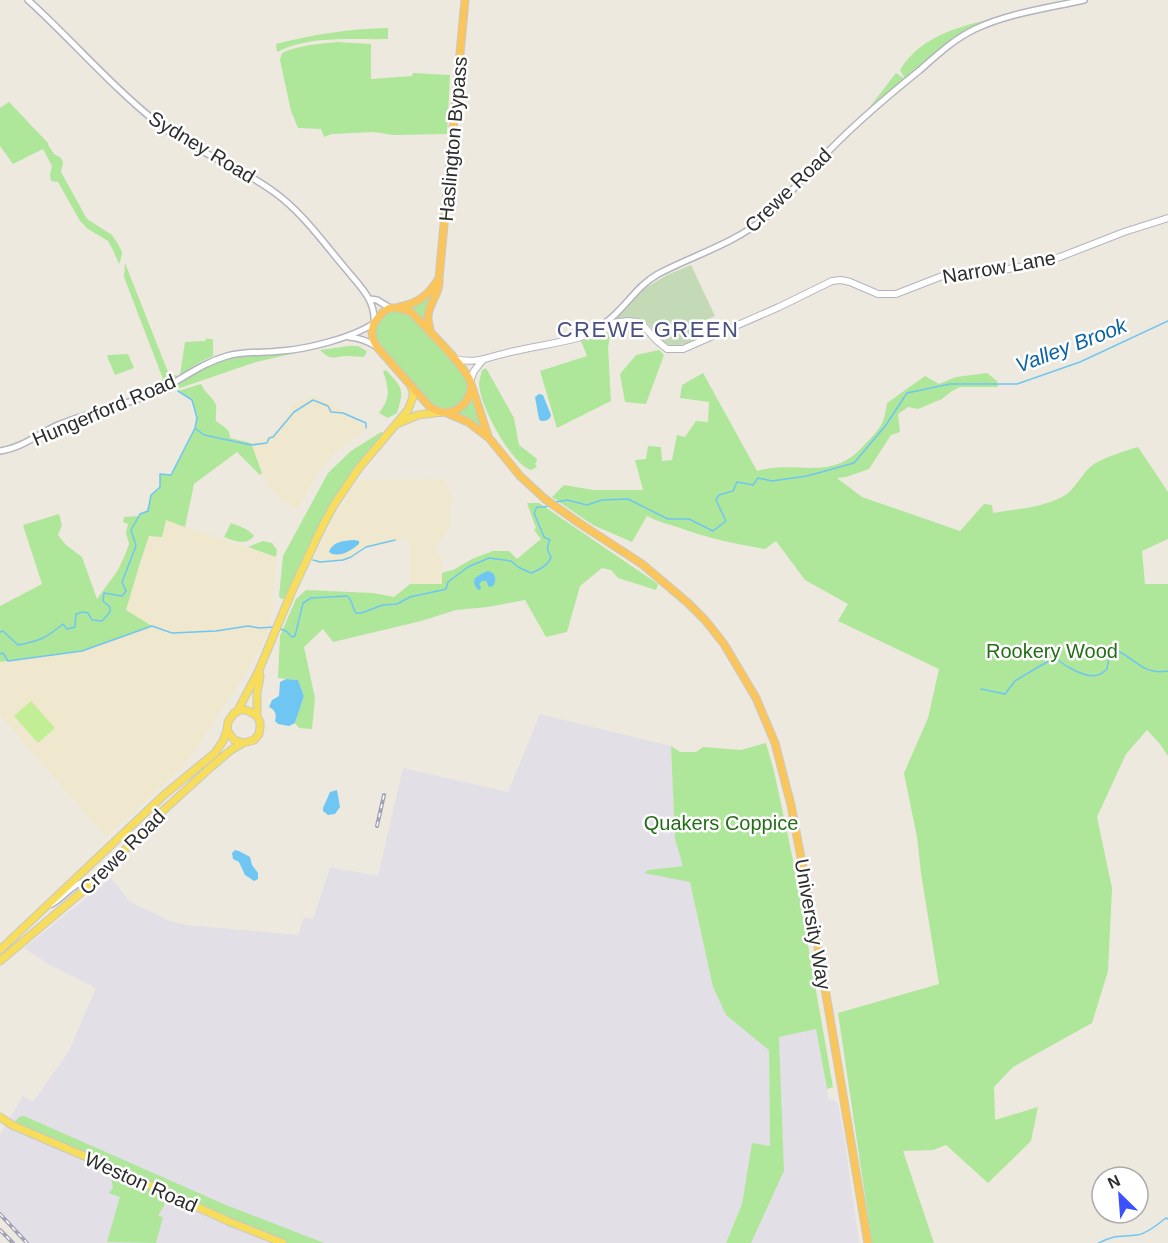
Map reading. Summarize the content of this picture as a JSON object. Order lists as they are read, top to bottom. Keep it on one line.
{"streets":{"highway":["Haslington Bypass","University Way"],"main road":["Crewe Road","Narrow Lane","Weston Road"],"street":["Sydney Road","Hungerford Road"]},"crossings":[["Haslington Bypass","University Way"],["Sydney Road","University Way"],["Crewe Road","Narrow Lane"],["Crewe Road","University Way"]],"districts":["CREWE GREEN"],"water":["Valley Brook"],"parks":["Rookery Wood","Quakers Coppice"],"north":"top left"}
